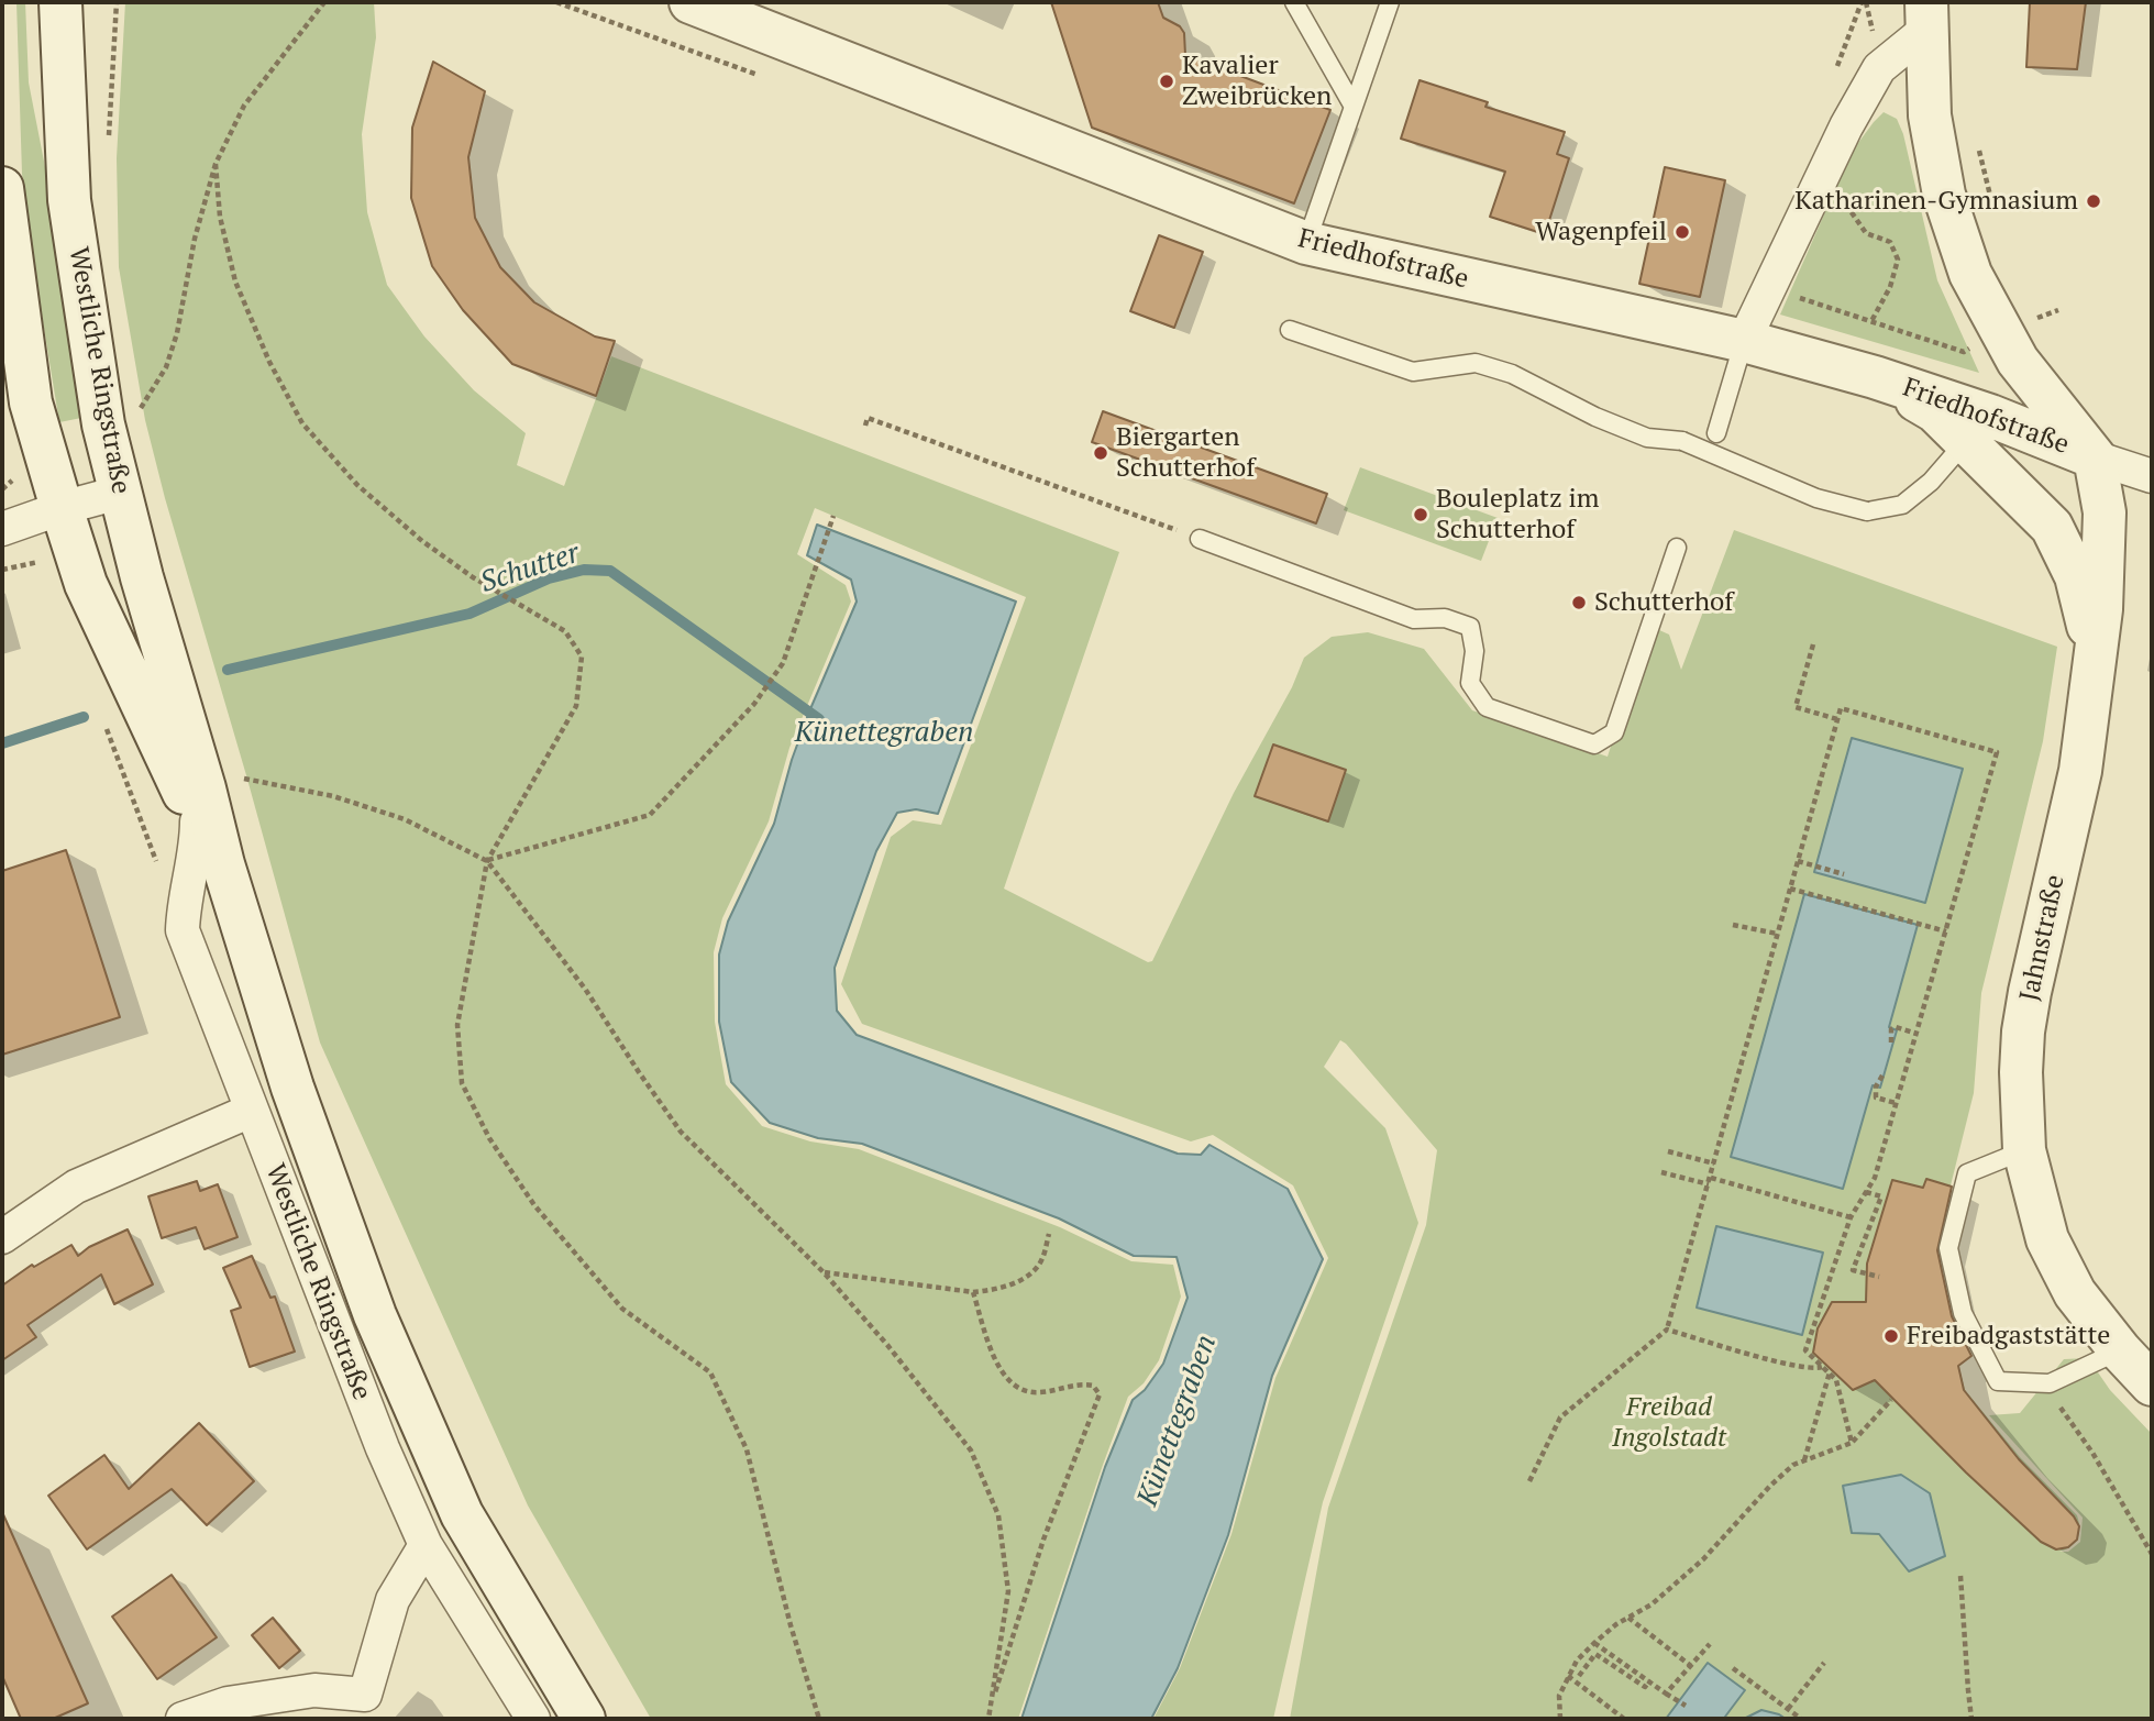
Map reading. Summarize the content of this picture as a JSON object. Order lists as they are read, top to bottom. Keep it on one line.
{"streets":{"street":["Friedhofstraße","Westliche Ringstraße","Jahnstraße"]},"crossings":[["Friedhofstraße","Jahnstraße"]],"water":["Schutter","Künettegraben"],"parks":["Freibad Ingolstadt"],"places":["Kavalier Zweibrücken","Katharinen-Gymnasium","Wagenpfeil","Biergarten Schutterhof","Bouleplatz im Schutterhof","Schutterhof","Freibadgaststätte"]}
